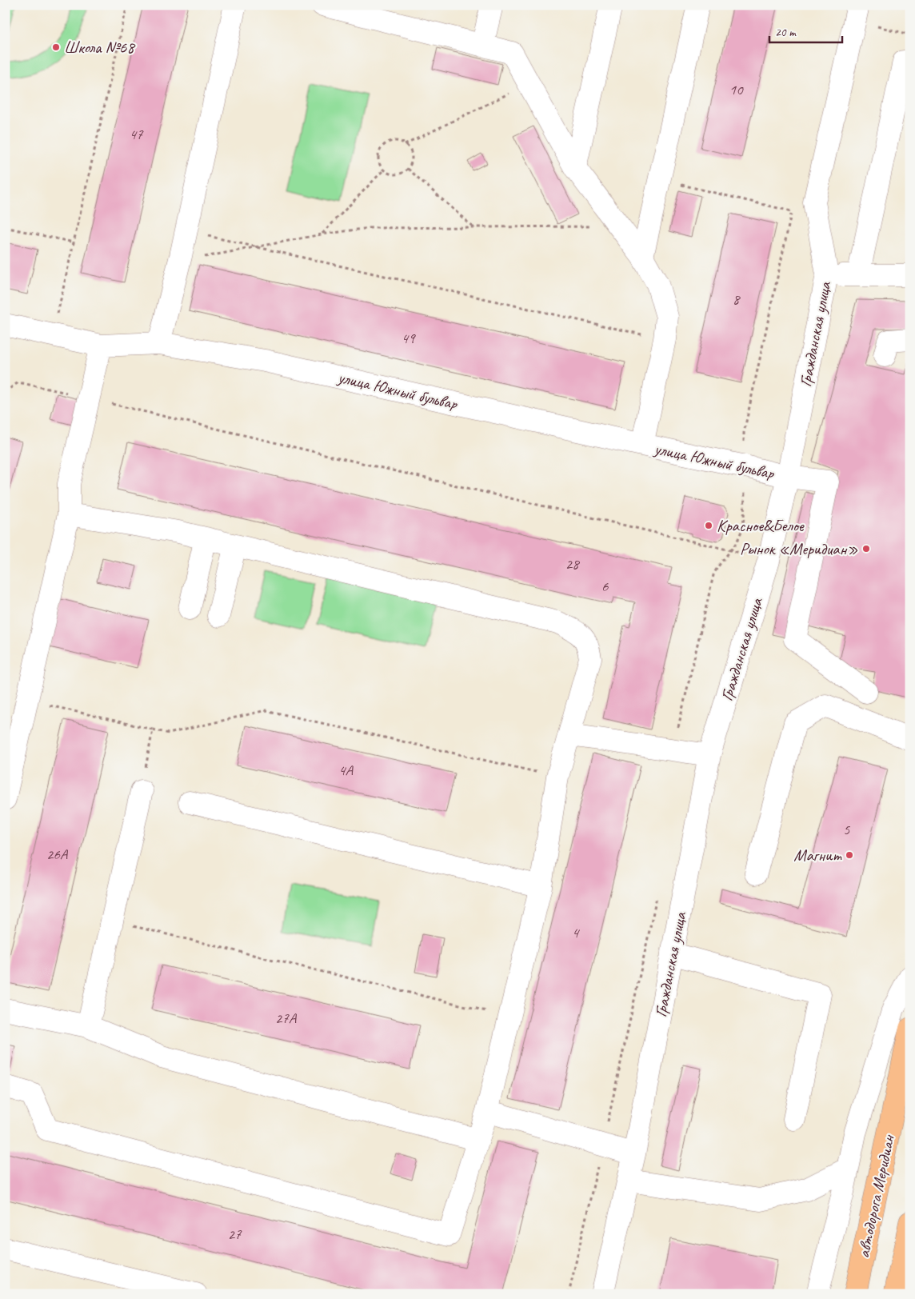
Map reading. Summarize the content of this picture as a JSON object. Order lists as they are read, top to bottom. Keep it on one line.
{"streets":{"main road":["автодорога Меридиан"],"street":["Гражданская улица","улица Южный бульвар"]},"crossings":[["Гражданская улица","улица Южный бульвар"]],"places":["Школа №68","Красное&Белое","Рынок «Меридиан»","Магнит"],"house_numbers":["10","47","8","49","28","6","4А","5","26А","4","27А","27"],"scale_bar":"20 m"}
